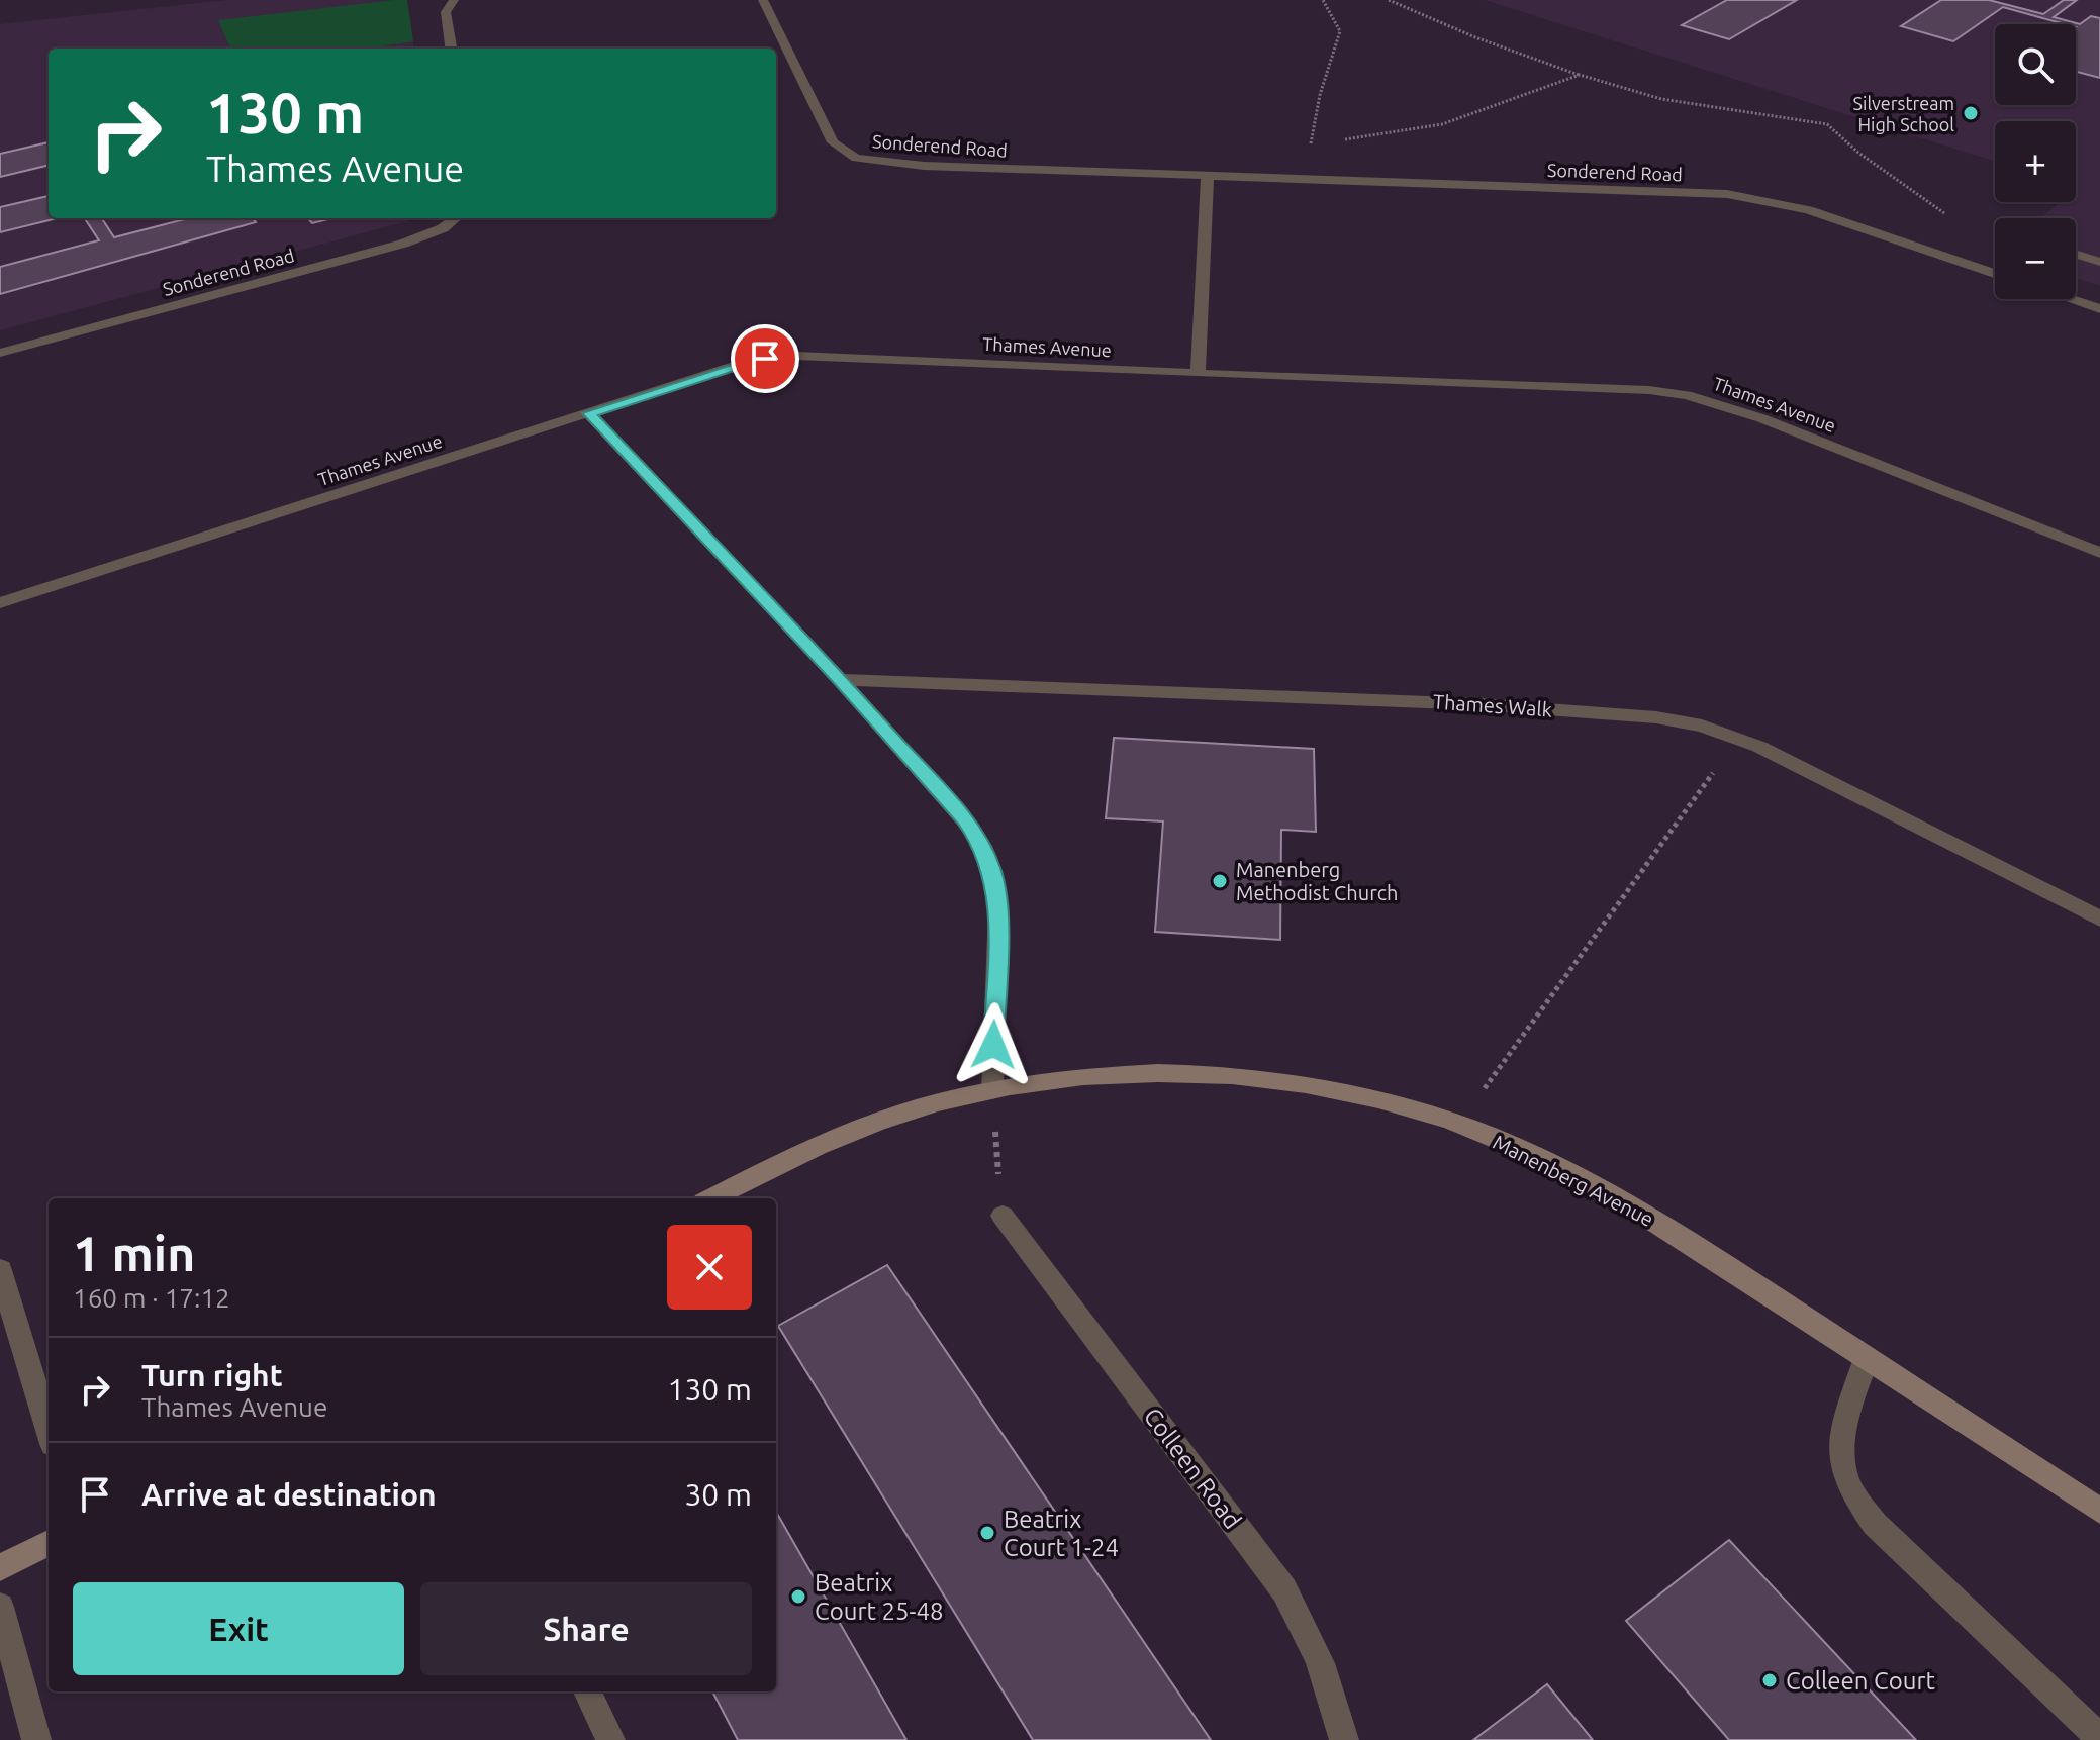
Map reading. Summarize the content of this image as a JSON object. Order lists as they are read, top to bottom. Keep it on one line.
{"streets":{"street":["Sonderend Road","Thames Avenue","Thames Walk","Manenberg Avenue","Colleen Road"]},"places":["Silverstream High School","Manenberg Methodist Church","Beatrix Court 1-24","Beatrix Court 25-48","Colleen Court"],"page":{"map_buttons":["+","−"],"turn":["130 m","Thames Avenue"],"heading":["1 min","160 m · 17:12"],"list":[{"name":"Turn right","note":"Thames Avenue","value":"130 m"},{"name":"Arrive at destination","value":"30 m"}],"buttons":["Exit","Share"]}}
